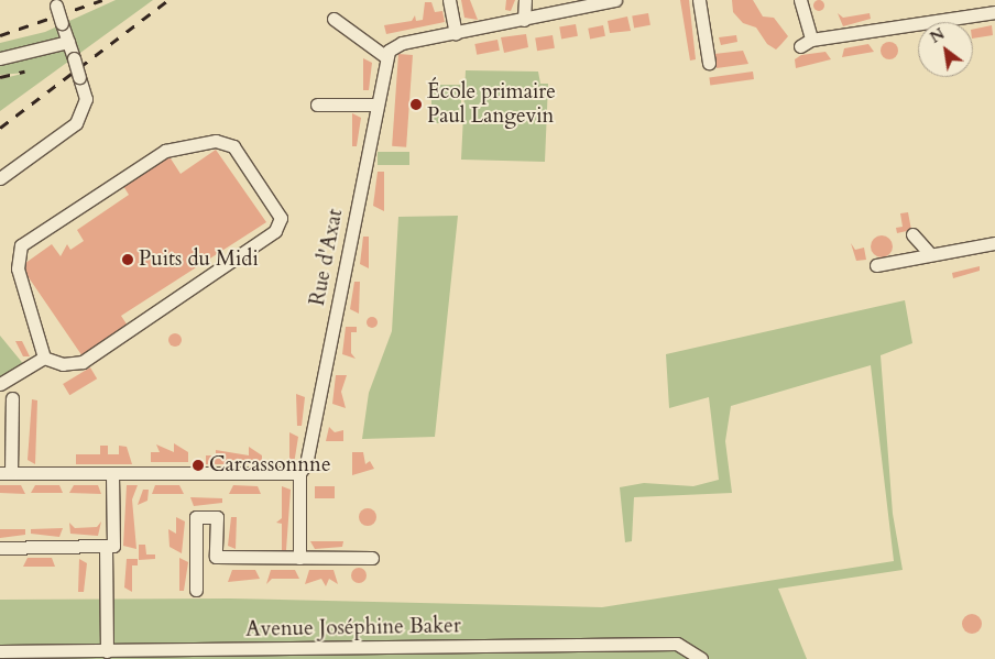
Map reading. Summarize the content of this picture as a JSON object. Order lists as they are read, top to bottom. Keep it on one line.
{"streets":{"street":["Rue d'Axat","Avenue Joséphine Baker"]},"places":["École primaire Paul Langevin","Puits du Midi","Carcassonnne"],"north":"top left"}
